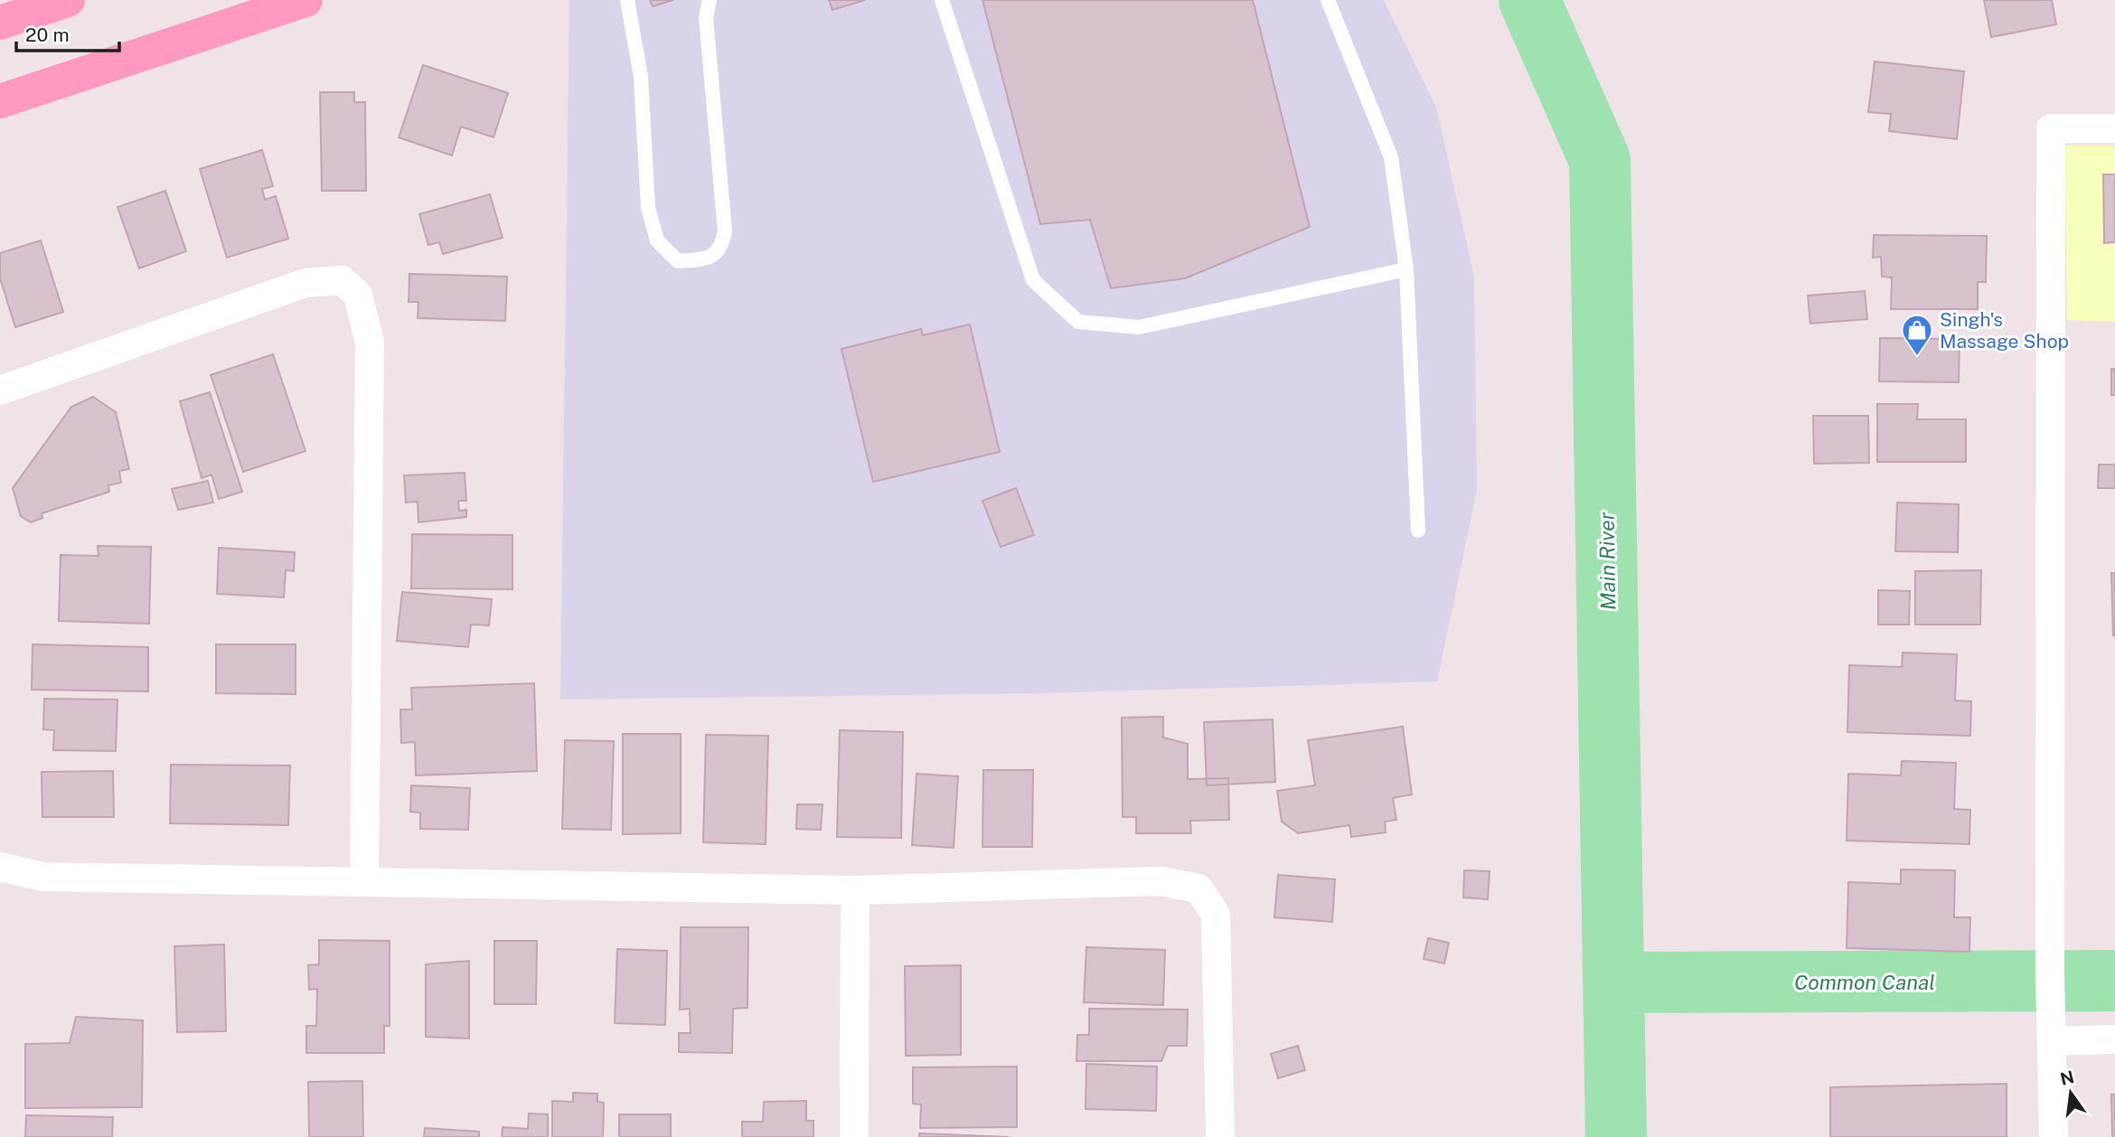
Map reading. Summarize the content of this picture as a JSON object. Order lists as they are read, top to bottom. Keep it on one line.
{"water":["Main River","Common Canal"],"places":{"shop":["Singh's Massage Shop"]},"scale_bar":"20 m","north":"top"}
